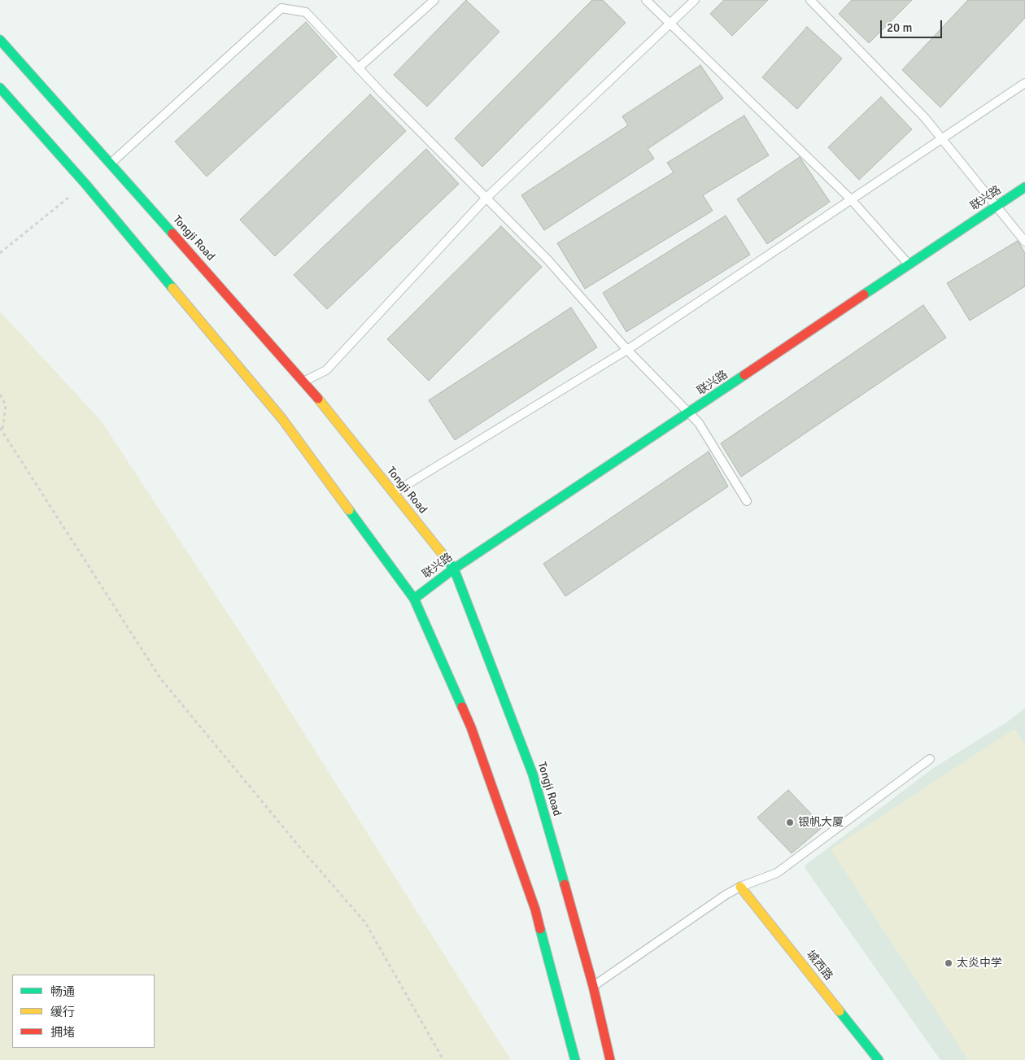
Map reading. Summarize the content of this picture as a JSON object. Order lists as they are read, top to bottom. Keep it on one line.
{"streets":{"main road":["联兴路","Tongji Road","城西路"]},"crossings":[["联兴路","Tongji Road"]],"places":["银帆大厦","太炎中学"],"legend":["畅通","缓行","拥堵"],"scale_bar":"20 m"}
